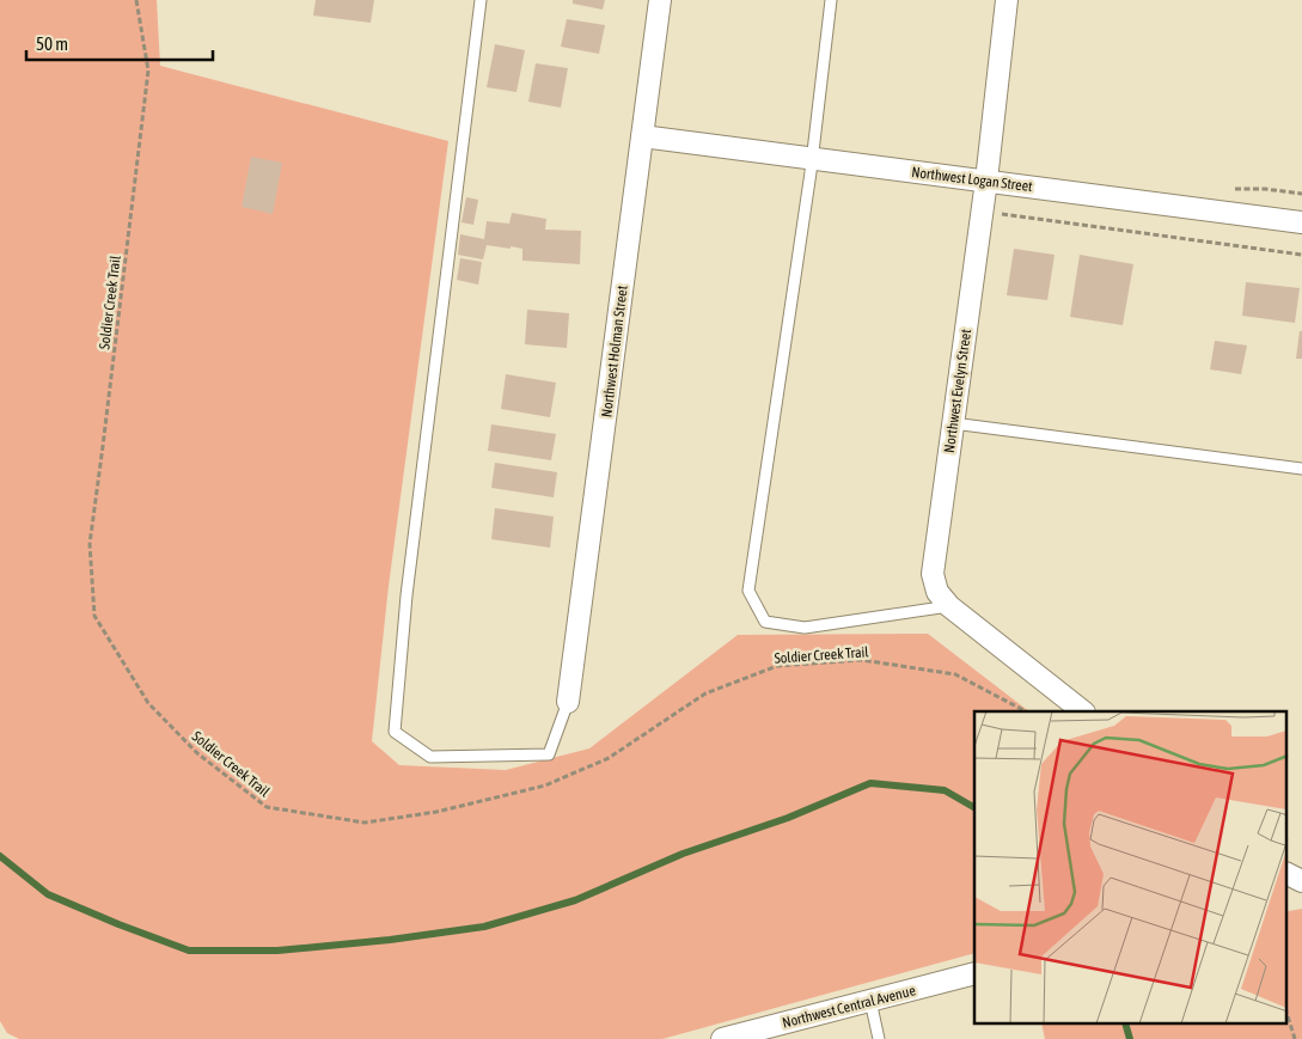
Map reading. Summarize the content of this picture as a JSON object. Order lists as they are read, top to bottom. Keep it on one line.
{"streets":{"street":["Northwest Logan Street","Northwest Holman Street","Northwest Evelyn Street","Northwest Central Avenue"],"path":["Soldier Creek Trail"]},"crossings":[["Northwest Logan Street","Northwest Holman Street"],["Northwest Logan Street","Northwest Evelyn Street"]],"scale_bar":"50 m"}
